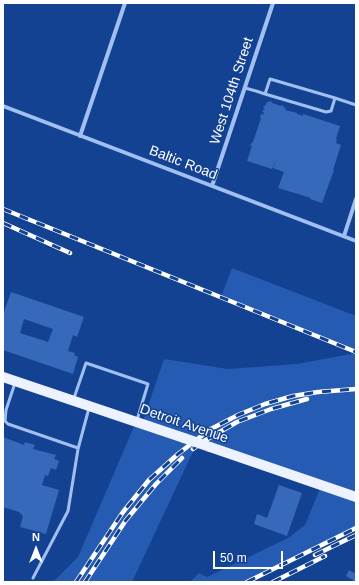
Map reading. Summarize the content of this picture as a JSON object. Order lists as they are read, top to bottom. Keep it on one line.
{"streets":{"main road":["Detroit Avenue"],"street":["West 104th Street","Baltic Road"]},"crossings":[["West 104th Street","Baltic Road"]],"scale_bar":"50 m","north":"top"}
